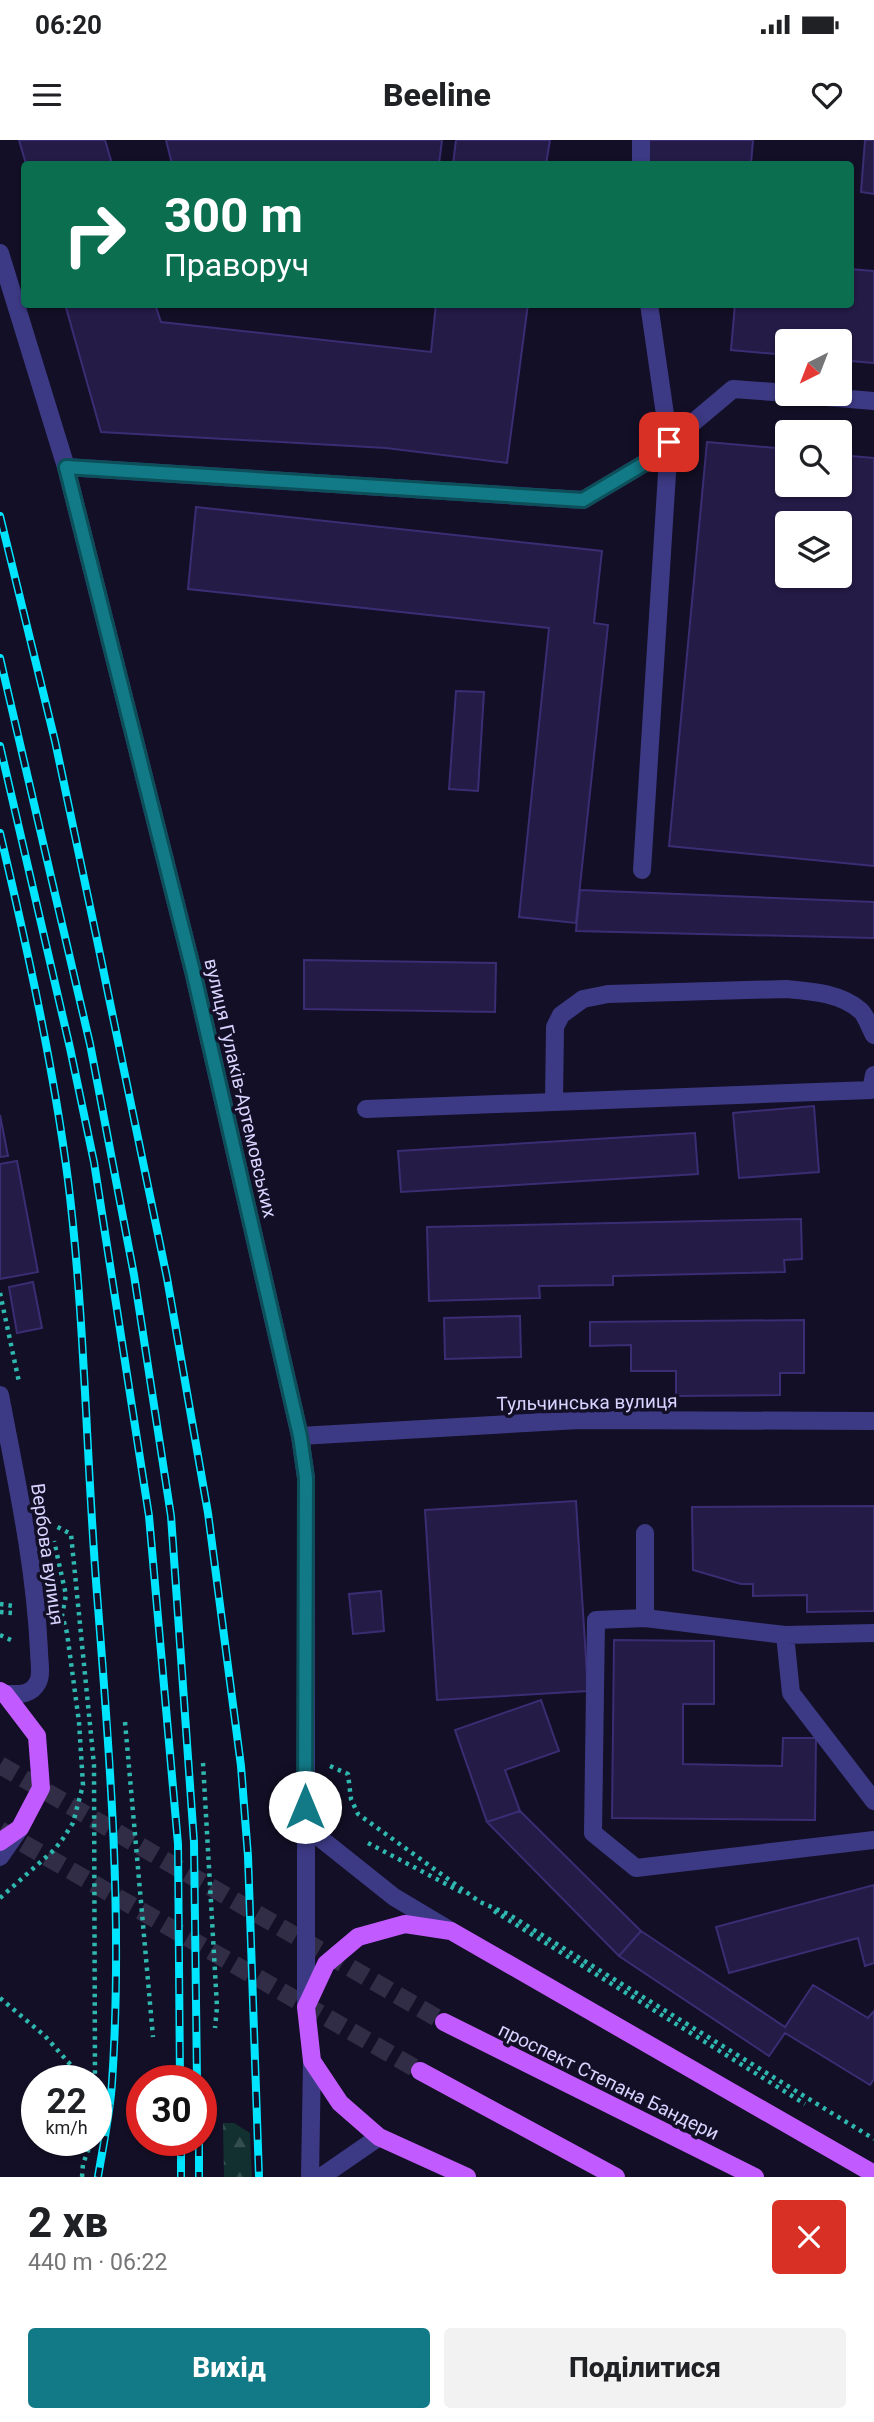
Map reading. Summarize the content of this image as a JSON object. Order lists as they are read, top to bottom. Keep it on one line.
{"streets":{"main road":["проспект Степана Бандери"],"street":["вулиця Гулаків-Артемовських","Тульчинська вулиця","Вербова вулиця"]},"crossings":[["вулиця Гулаків-Артемовських","Тульчинська вулиця"]],"north":"bottom left","page":{"status":"06:20","header":"Beeline","turn":["300 m","Праворуч"],"speed":"22 km/h","limit":"30","heading":["2 хв","440 m · 06:22"],"buttons":["Вихід","Поділитися"]}}
